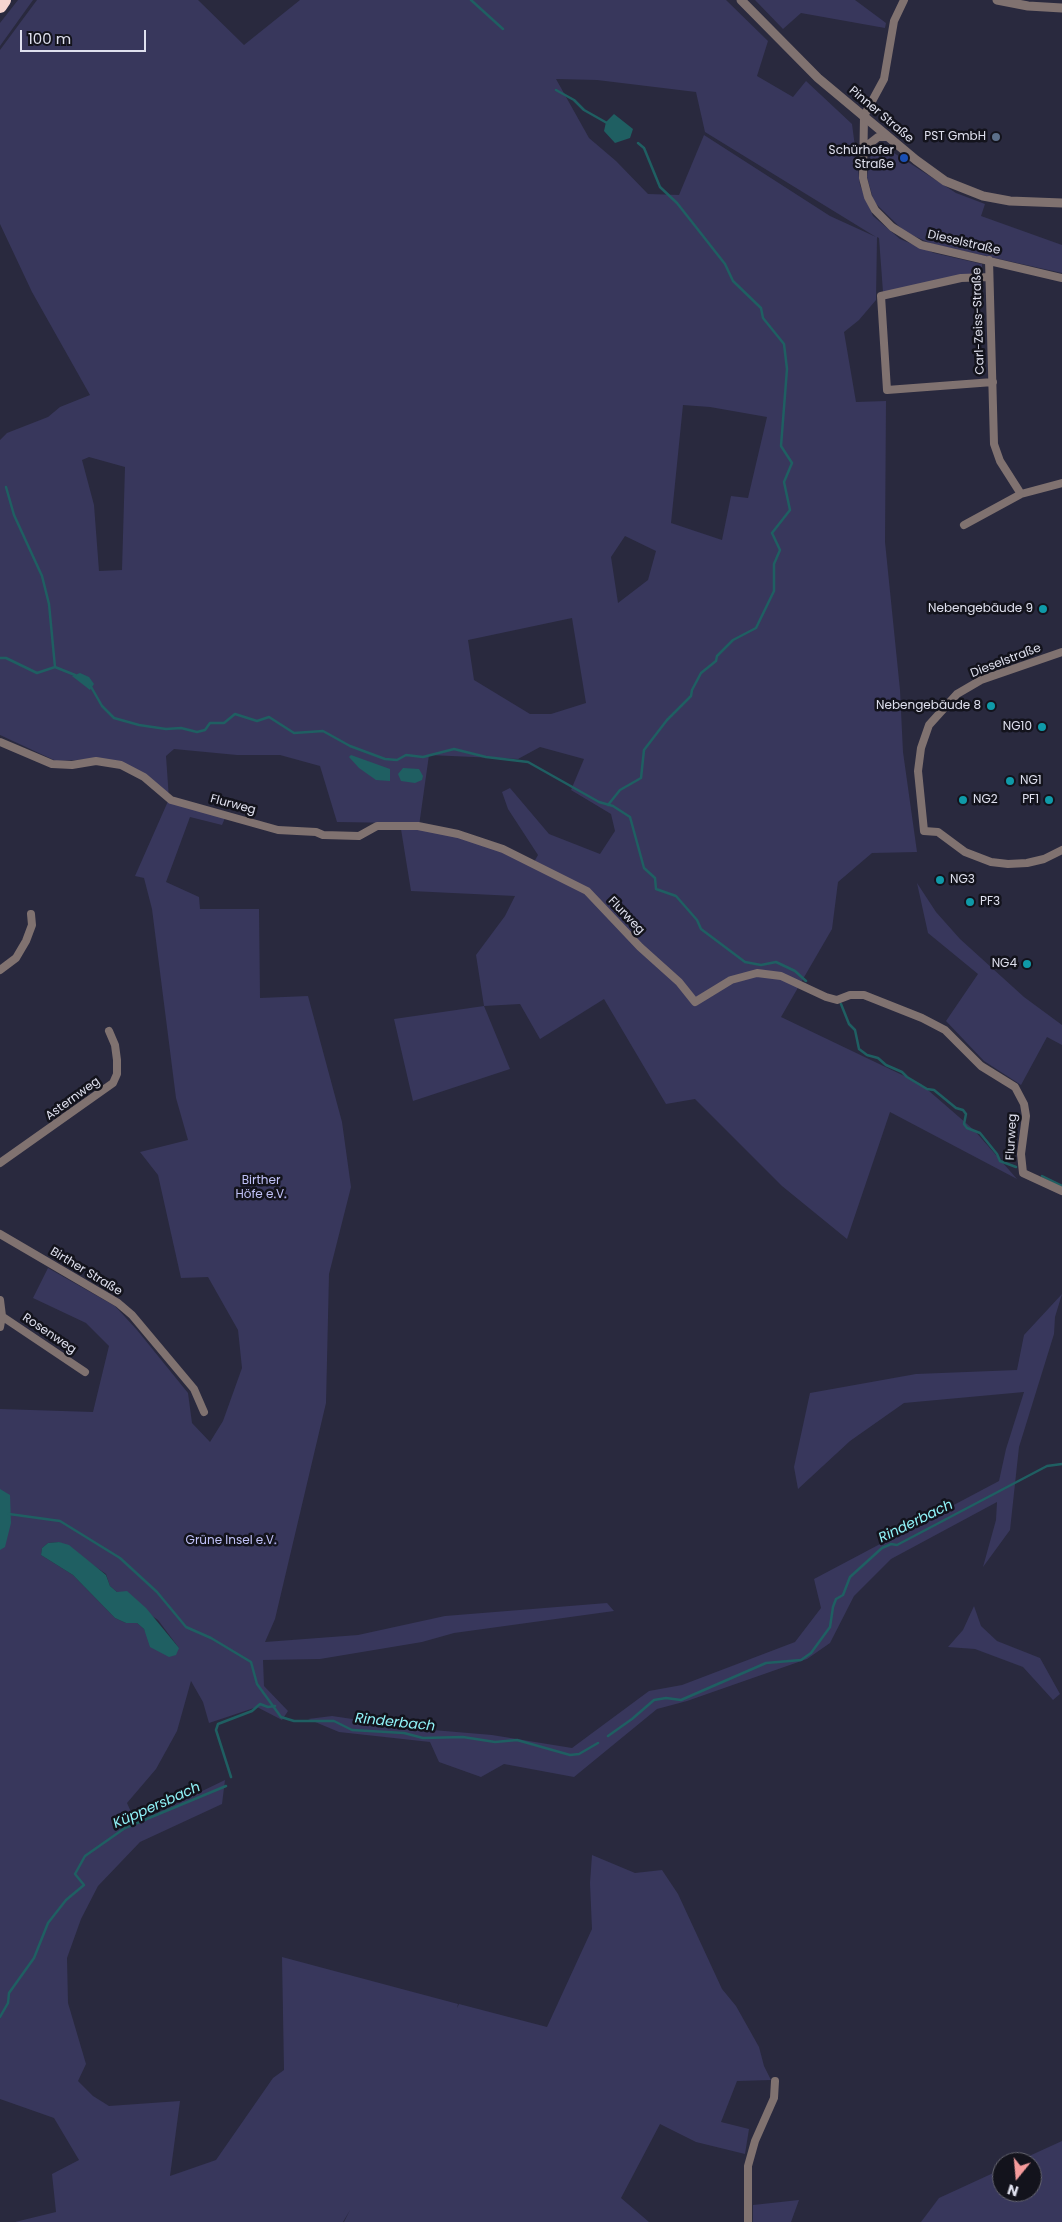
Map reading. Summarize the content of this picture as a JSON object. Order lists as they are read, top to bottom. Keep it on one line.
{"streets":{"street":["Pinner Straße","Dieselstraße","Carl-Zeiss-Straße","Flurweg","Asternweg","Birther Straße","Rosenweg"]},"crossings":[["Pinner Straße","Dieselstraße"],["Dieselstraße","Carl-Zeiss-Straße"]],"water":["Rinderbach","Küppersbach"],"parks":["Birther Höfe e.V.","Grüne Insel e.V."],"places":["PST GmbH","Schürhofer Straße","Nebengebäude 9","Nebengebäude 8","NG10","NG1","NG2","PF1","NG3","PF3","NG4"],"scale_bar":"100 m","north":"bottom"}
